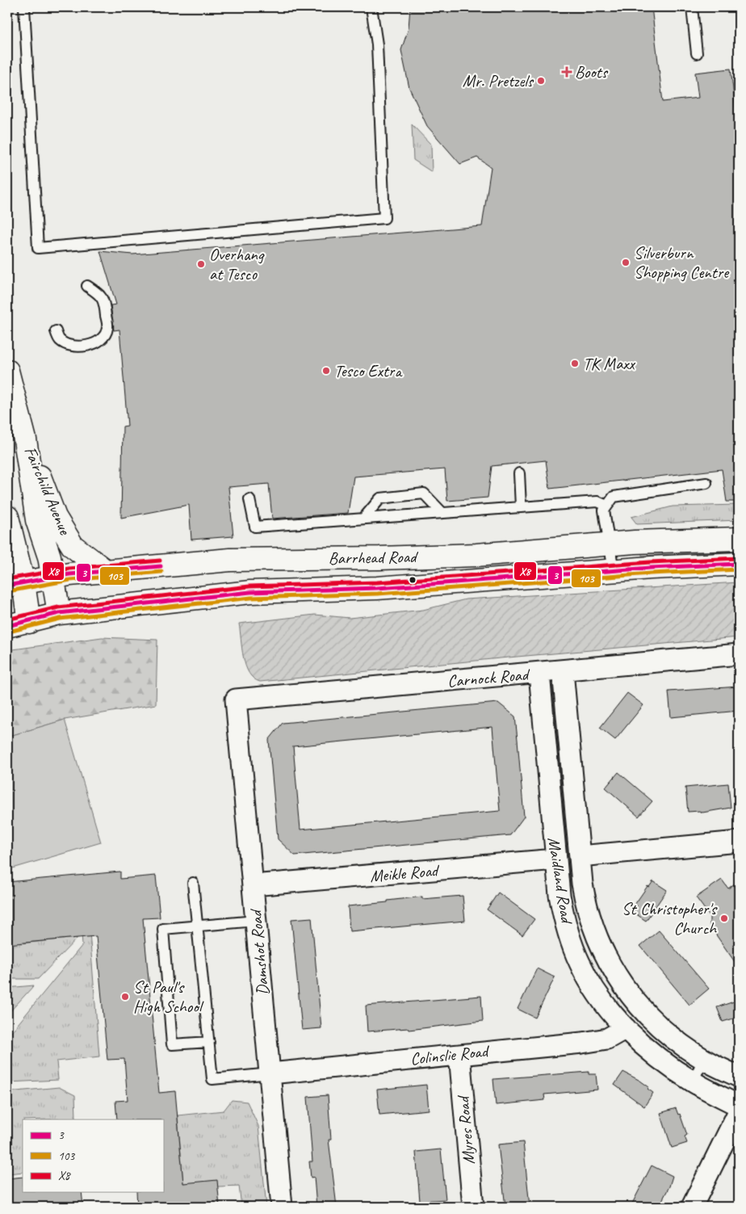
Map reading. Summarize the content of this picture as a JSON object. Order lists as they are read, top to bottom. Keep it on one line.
{"streets":{"main road":["Fairchild Avenue","Barrhead Road"],"street":["Carnock Road","Meikle Road","Maidland Road","Damshot Road","Colinslie Road","Myres Road"]},"crossings":[["Fairchild Avenue","Barrhead Road"],["Carnock Road","Maidland Road"],["Carnock Road","Damshot Road"],["Meikle Road","Maidland Road"],["Meikle Road","Damshot Road"],["Maidland Road","Colinslie Road"],["Damshot Road","Colinslie Road"],["Colinslie Road","Myres Road"]],"places":{"health":["Boots"],"other":["Mr. Pretzels","Silverburn Shopping Centre","Overhang at Tesco","TK Maxx","Tesco Extra","St Christopher's Church","St Paul's High School"]},"lines":["transit line X8","transit line 3","transit line 103"],"legend":["3","103","X8"]}
